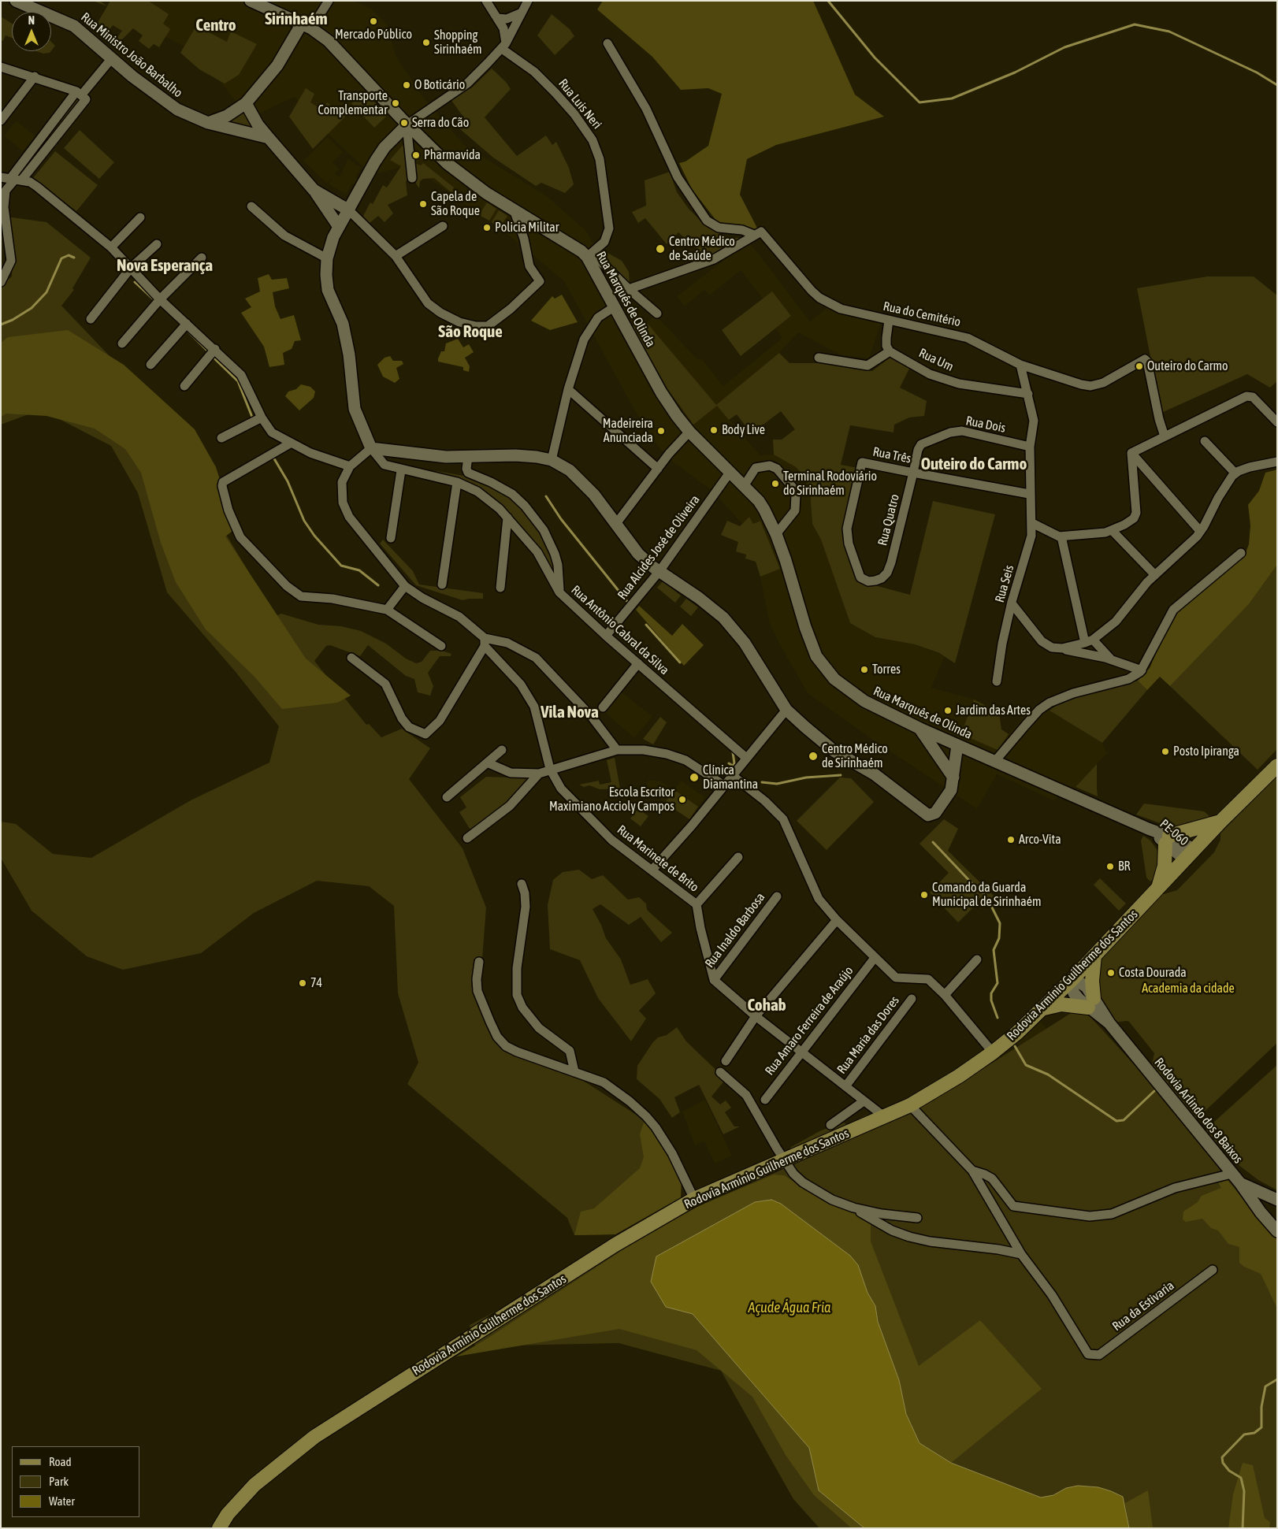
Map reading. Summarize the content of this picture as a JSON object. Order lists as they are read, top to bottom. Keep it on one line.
{"streets":{"main road":["Rua Ministro João Barbalho","Rua Marquês de Olinda","PE-060","Rodovia Armínio Guilherme dos Santos","Rodovia Arlindo dos 8 Baixos"],"street":["Rua Luis Neri","Rua do Cemitério","Rua Um","Rua Dois","Rua Três","Rua Quatro","Rua Alcides José de Oliveira","Rua Seis","Rua Antônio Cabral da Silva","Rua Marinete de Brito","Rua Inaldo Barbosa","Rua Amaro Ferreira de Araújo","Rua Maria das Dores","Rua da Estivaria"]},"crossings":[["Rua Luis Neri","Rua Marquês de Olinda"],["Rua Marquês de Olinda","Rua Alcides José de Oliveira"],["Rua Marquês de Olinda","PE-060"],["Rua Dois","Rua Três"],["Rua Dois","Rua Quatro"],["Rua Dois","Rua Seis"],["Rua Três","Rua Quatro"],["Rua Três","Rua Seis"],["Rua Alcides José de Oliveira","Rua Antônio Cabral da Silva"],["Rua Antônio Cabral da Silva","Rodovia Armínio Guilherme dos Santos"],["Rua Antônio Cabral da Silva","Rua Amaro Ferreira de Araújo"],["PE-060","Rodovia Armínio Guilherme dos Santos"],["Rua Marinete de Brito","Rua Inaldo Barbosa"],["Rodovia Armínio Guilherme dos Santos","Rodovia Arlindo dos 8 Baixos"]],"districts":["Sirinhaém","Centro","Nova Esperança","São Roque","Outeiro do Carmo","Vila Nova","Cohab"],"water":["Açude Água Fria"],"parks":["Academia da cidade"],"places":["Mercado Público","Shopping Sirinhaém","O Boticário","Transporte Complementar","Serra do Cão","Pharmavida","Capela de São Roque","Policia Militar","Centro Médico de Saúde","Outeiro do Carmo","Body Live","Madeireira Anunciada","Terminal Rodoviário do Sirinhaém","Torres","Jardim das Artes","Posto Ipiranga","Centro Médico de Sirinhaém","Clínica Diamantina","Escola Escritor Maximiano Accioly Campos","Arco-Vita","BR","Comando da Guarda Municipal de Sirinhaém","Costa Dourada","74"],"legend":["Road","Park","Water"],"north":"top"}
